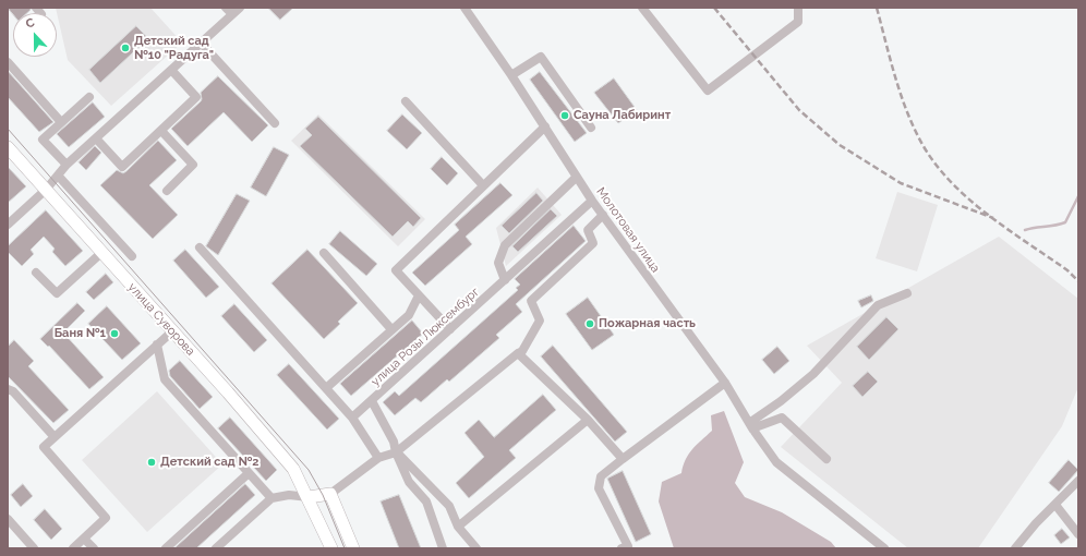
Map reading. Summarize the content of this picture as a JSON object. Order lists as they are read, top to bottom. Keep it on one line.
{"streets":{"main road":["улица Суворова"],"street":["Молотовая улица","улица Розы Люксембург"]},"crossings":[["Молотовая улица","улица Розы Люксембург"]],"places":["Детский сад №10 \"Радуга\"","Сауна Лабиринт","Пожарная часть","Баня №1","Детский сад №2"],"north":"top"}
